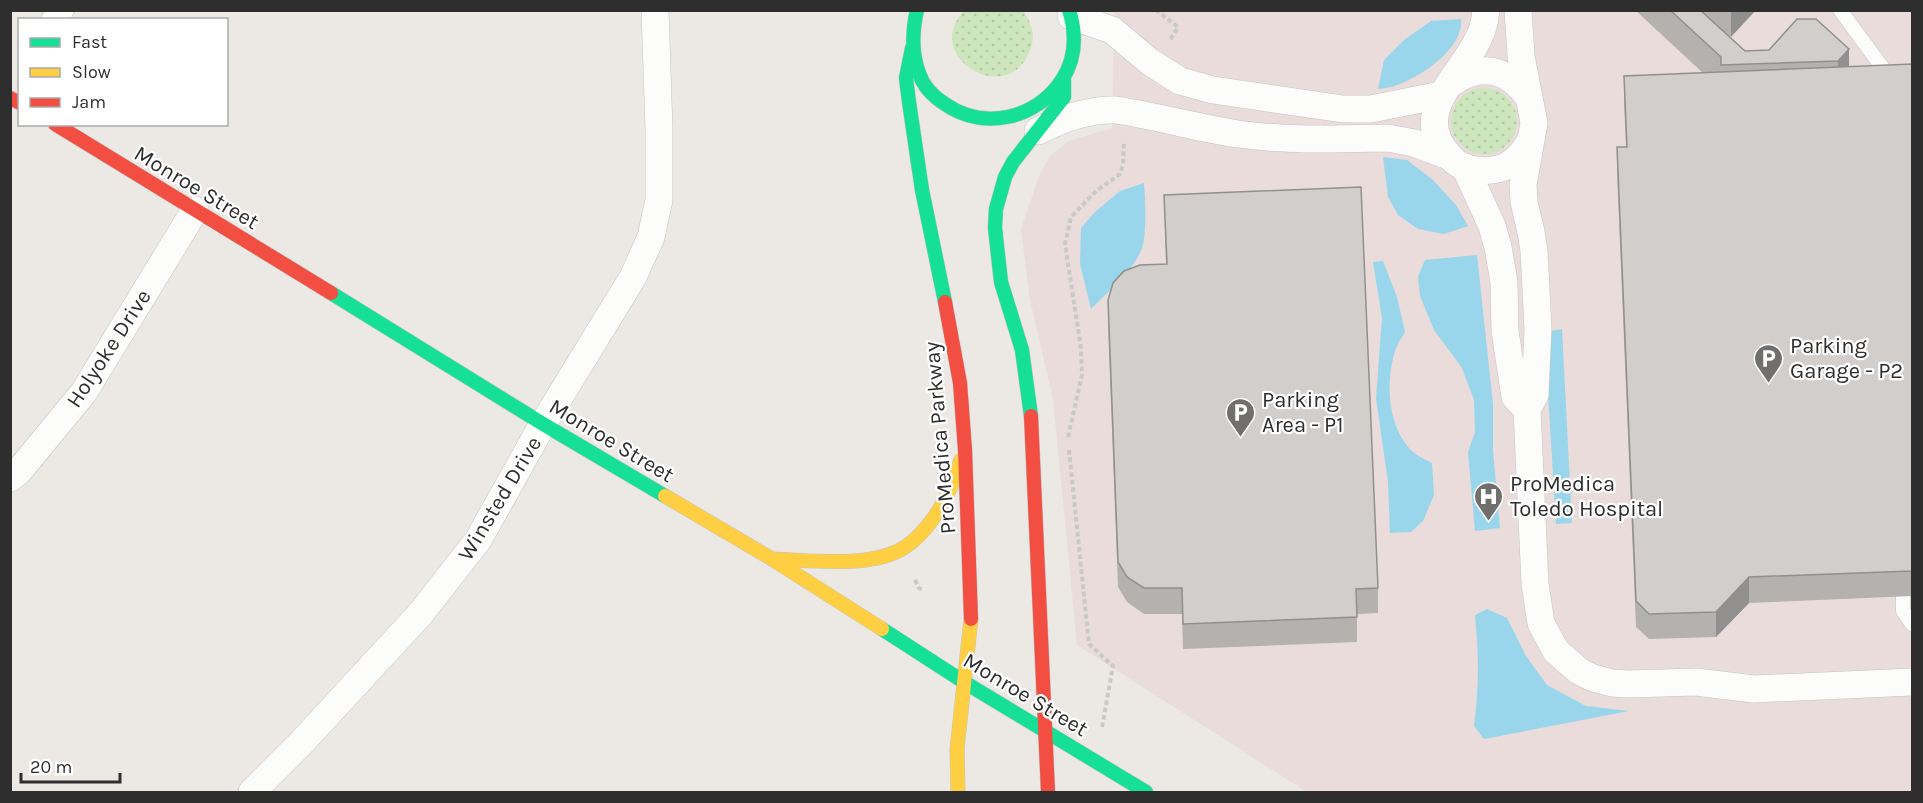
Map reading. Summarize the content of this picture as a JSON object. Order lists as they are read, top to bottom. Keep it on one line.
{"streets":{"street":["Monroe Street","Holyoke Drive","ProMedica Parkway","Winsted Drive"]},"crossings":[["Monroe Street","Holyoke Drive"],["Monroe Street","ProMedica Parkway"],["Monroe Street","Winsted Drive"]],"places":{"parking":["Parking Garage - P2","Parking Area - P1"],"hospital":["ProMedica Toledo Hospital"]},"legend":["Fast","Slow","Jam"],"scale_bar":"20 m"}
